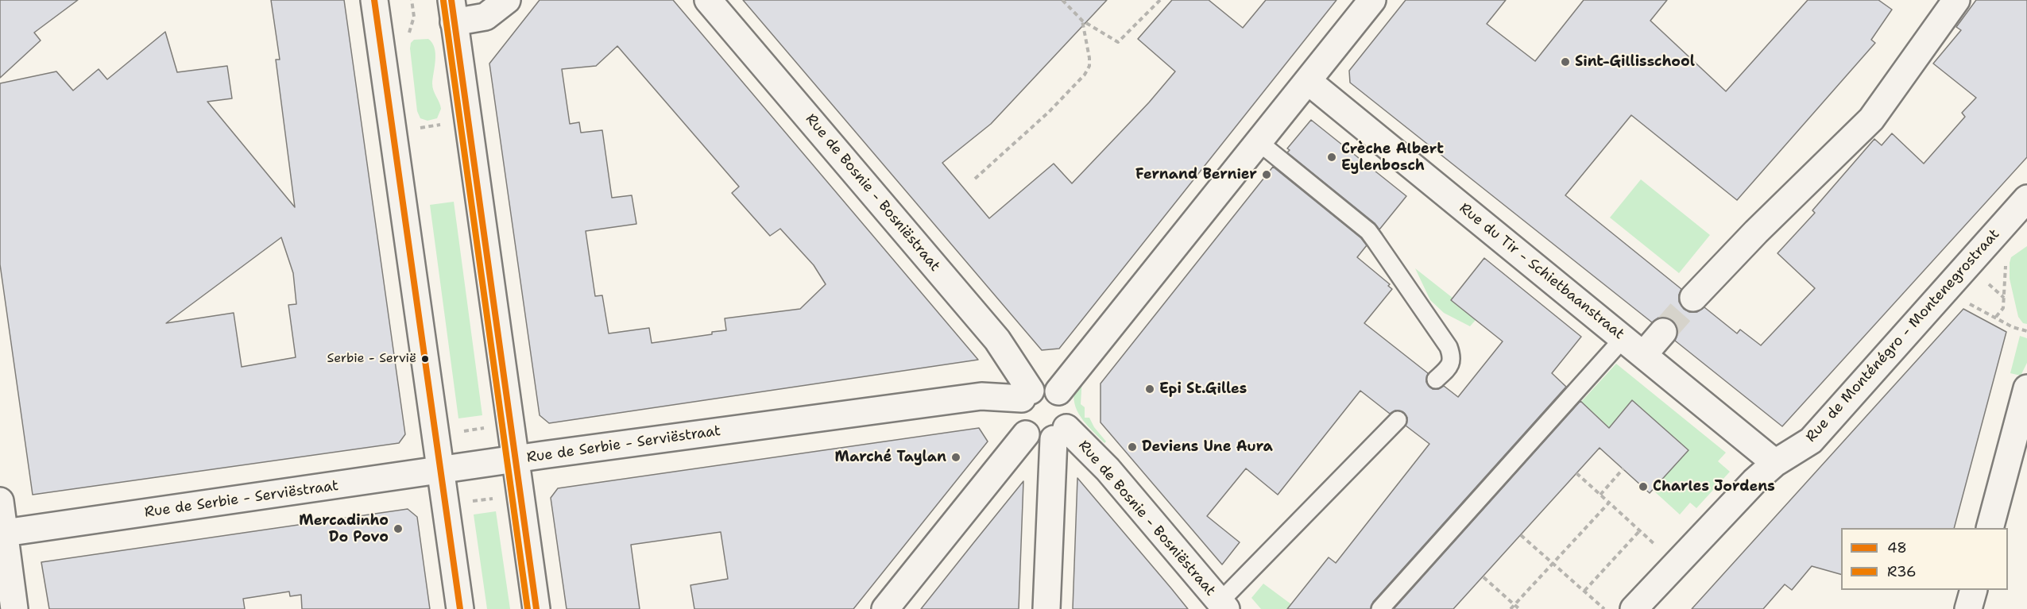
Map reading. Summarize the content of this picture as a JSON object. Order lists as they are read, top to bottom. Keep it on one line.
{"streets":{"street":["Rue de Bosnie - Bosniëstraat","Rue du Tir - Schietbaanstraat","Rue de Monténégro - Montenegrostraat","Rue de Serbie - Serviëstraat"]},"crossings":[["Rue de Bosnie - Bosniëstraat","Rue de Serbie - Serviëstraat"],["Rue du Tir - Schietbaanstraat","Rue de Monténégro - Montenegrostraat"]],"places":["Sint-Gillisschool","Crèche Albert Eylenbosch","Fernand Bernier","Serbie - Servië","Epi St.Gilles","Deviens Une Aura","Marché Taylan","Charles Jordens","Mercadinho Do Povo"],"lines":["transit line 48","transit line R36"],"legend":["48","R36"]}
